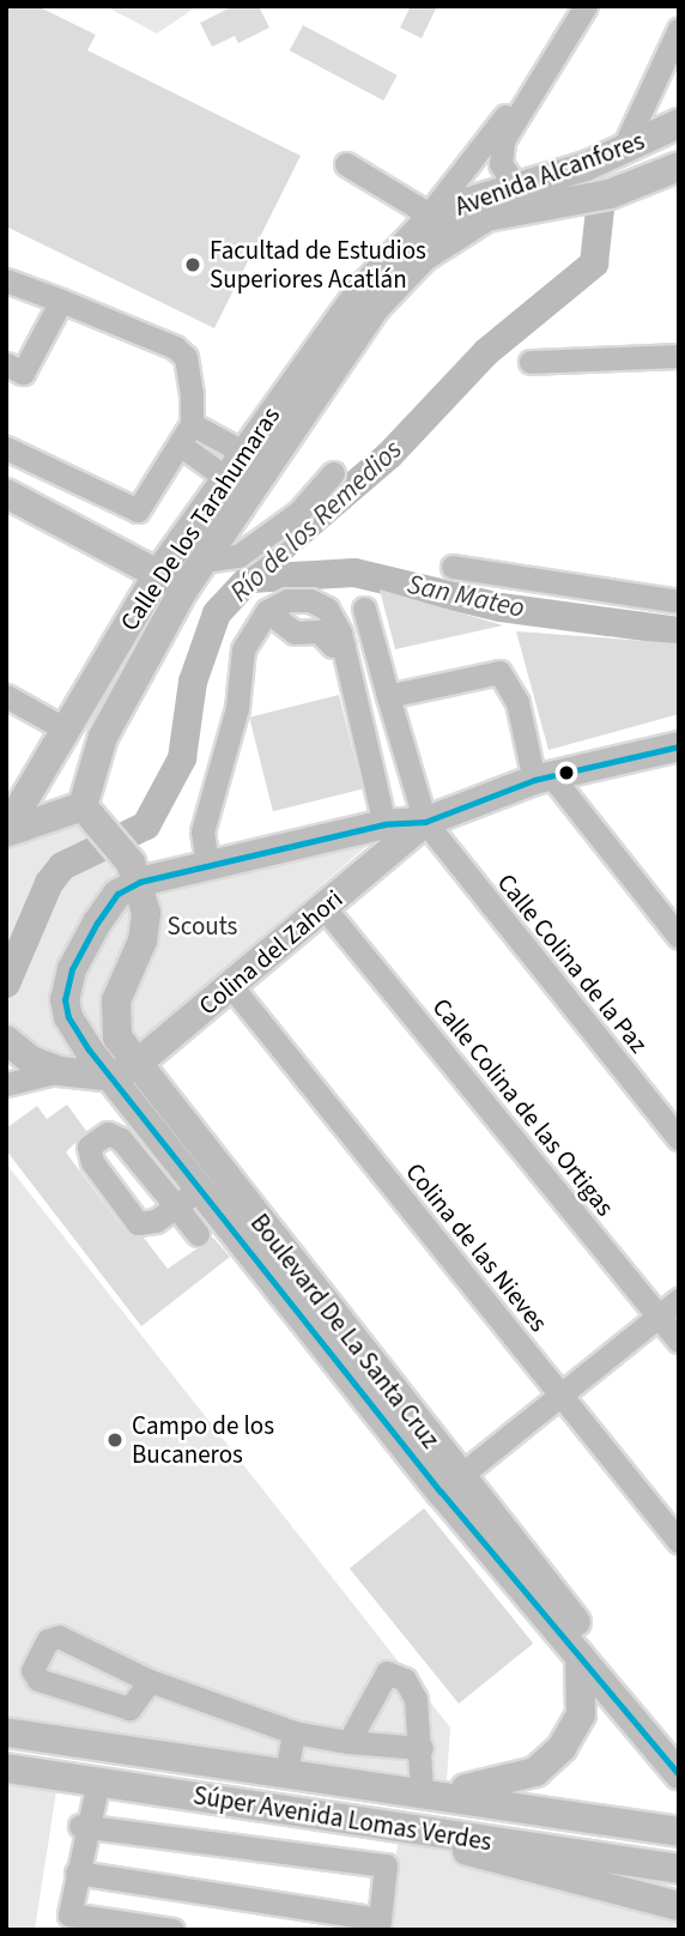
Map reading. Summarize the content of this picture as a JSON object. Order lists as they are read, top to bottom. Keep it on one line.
{"streets":{"main road":["Avenida Alcanfores","Calle De los Tarahumaras","Colina del Zahori","Boulevard De La Santa Cruz","Súper Avenida Lomas Verdes"],"street":["Calle Colina de la Paz","Calle Colina de las Ortigas","Colina de las Nieves"]},"crossings":[["Avenida Alcanfores","Calle De los Tarahumaras"],["Colina del Zahori","Calle Colina de la Paz"],["Colina del Zahori","Calle Colina de las Ortigas"],["Colina del Zahori","Colina de las Nieves"],["Colina del Zahori","Boulevard De La Santa Cruz"]],"water":["Río de los Remedios","San Mateo"],"parks":["Scouts"],"places":["Facultad de Estudios Superiores Acatlán","Campo de los Bucaneros"]}
